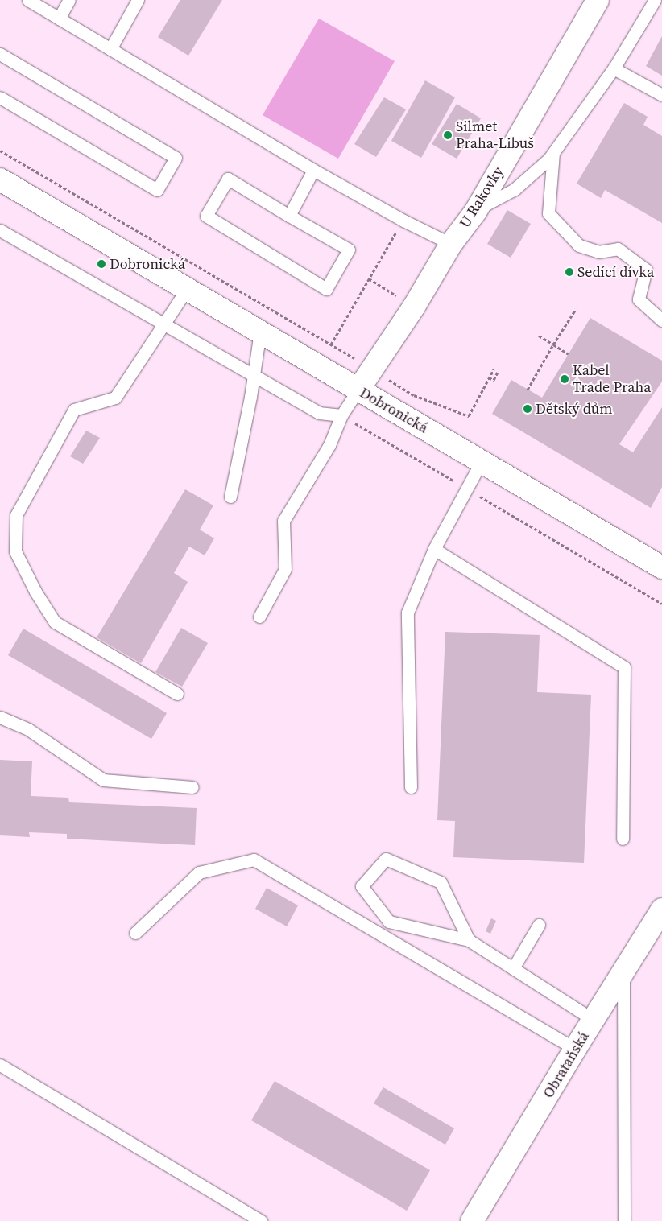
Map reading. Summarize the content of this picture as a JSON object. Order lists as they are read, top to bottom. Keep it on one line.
{"streets":{"street":["U Rakovky","Dobronická","Obrataňská"]},"crossings":[["U Rakovky","Dobronická"]],"places":["Silmet Praha-Libuš","Dobronická","Sedící dívka","Kabel Trade Praha","Dětský dům"]}
